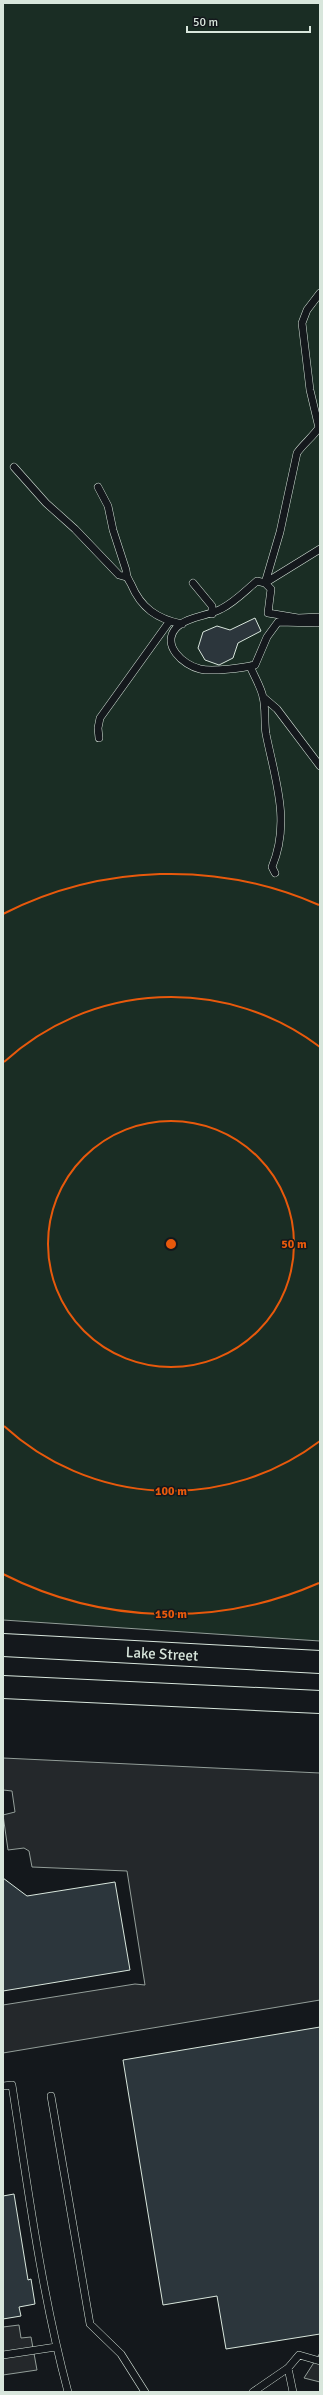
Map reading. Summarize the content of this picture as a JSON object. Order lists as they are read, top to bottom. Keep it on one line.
{"streets":{"main road":["Lake Street"]},"scale_bar":"50 m","rings":["50 m","100 m","150 m"]}
